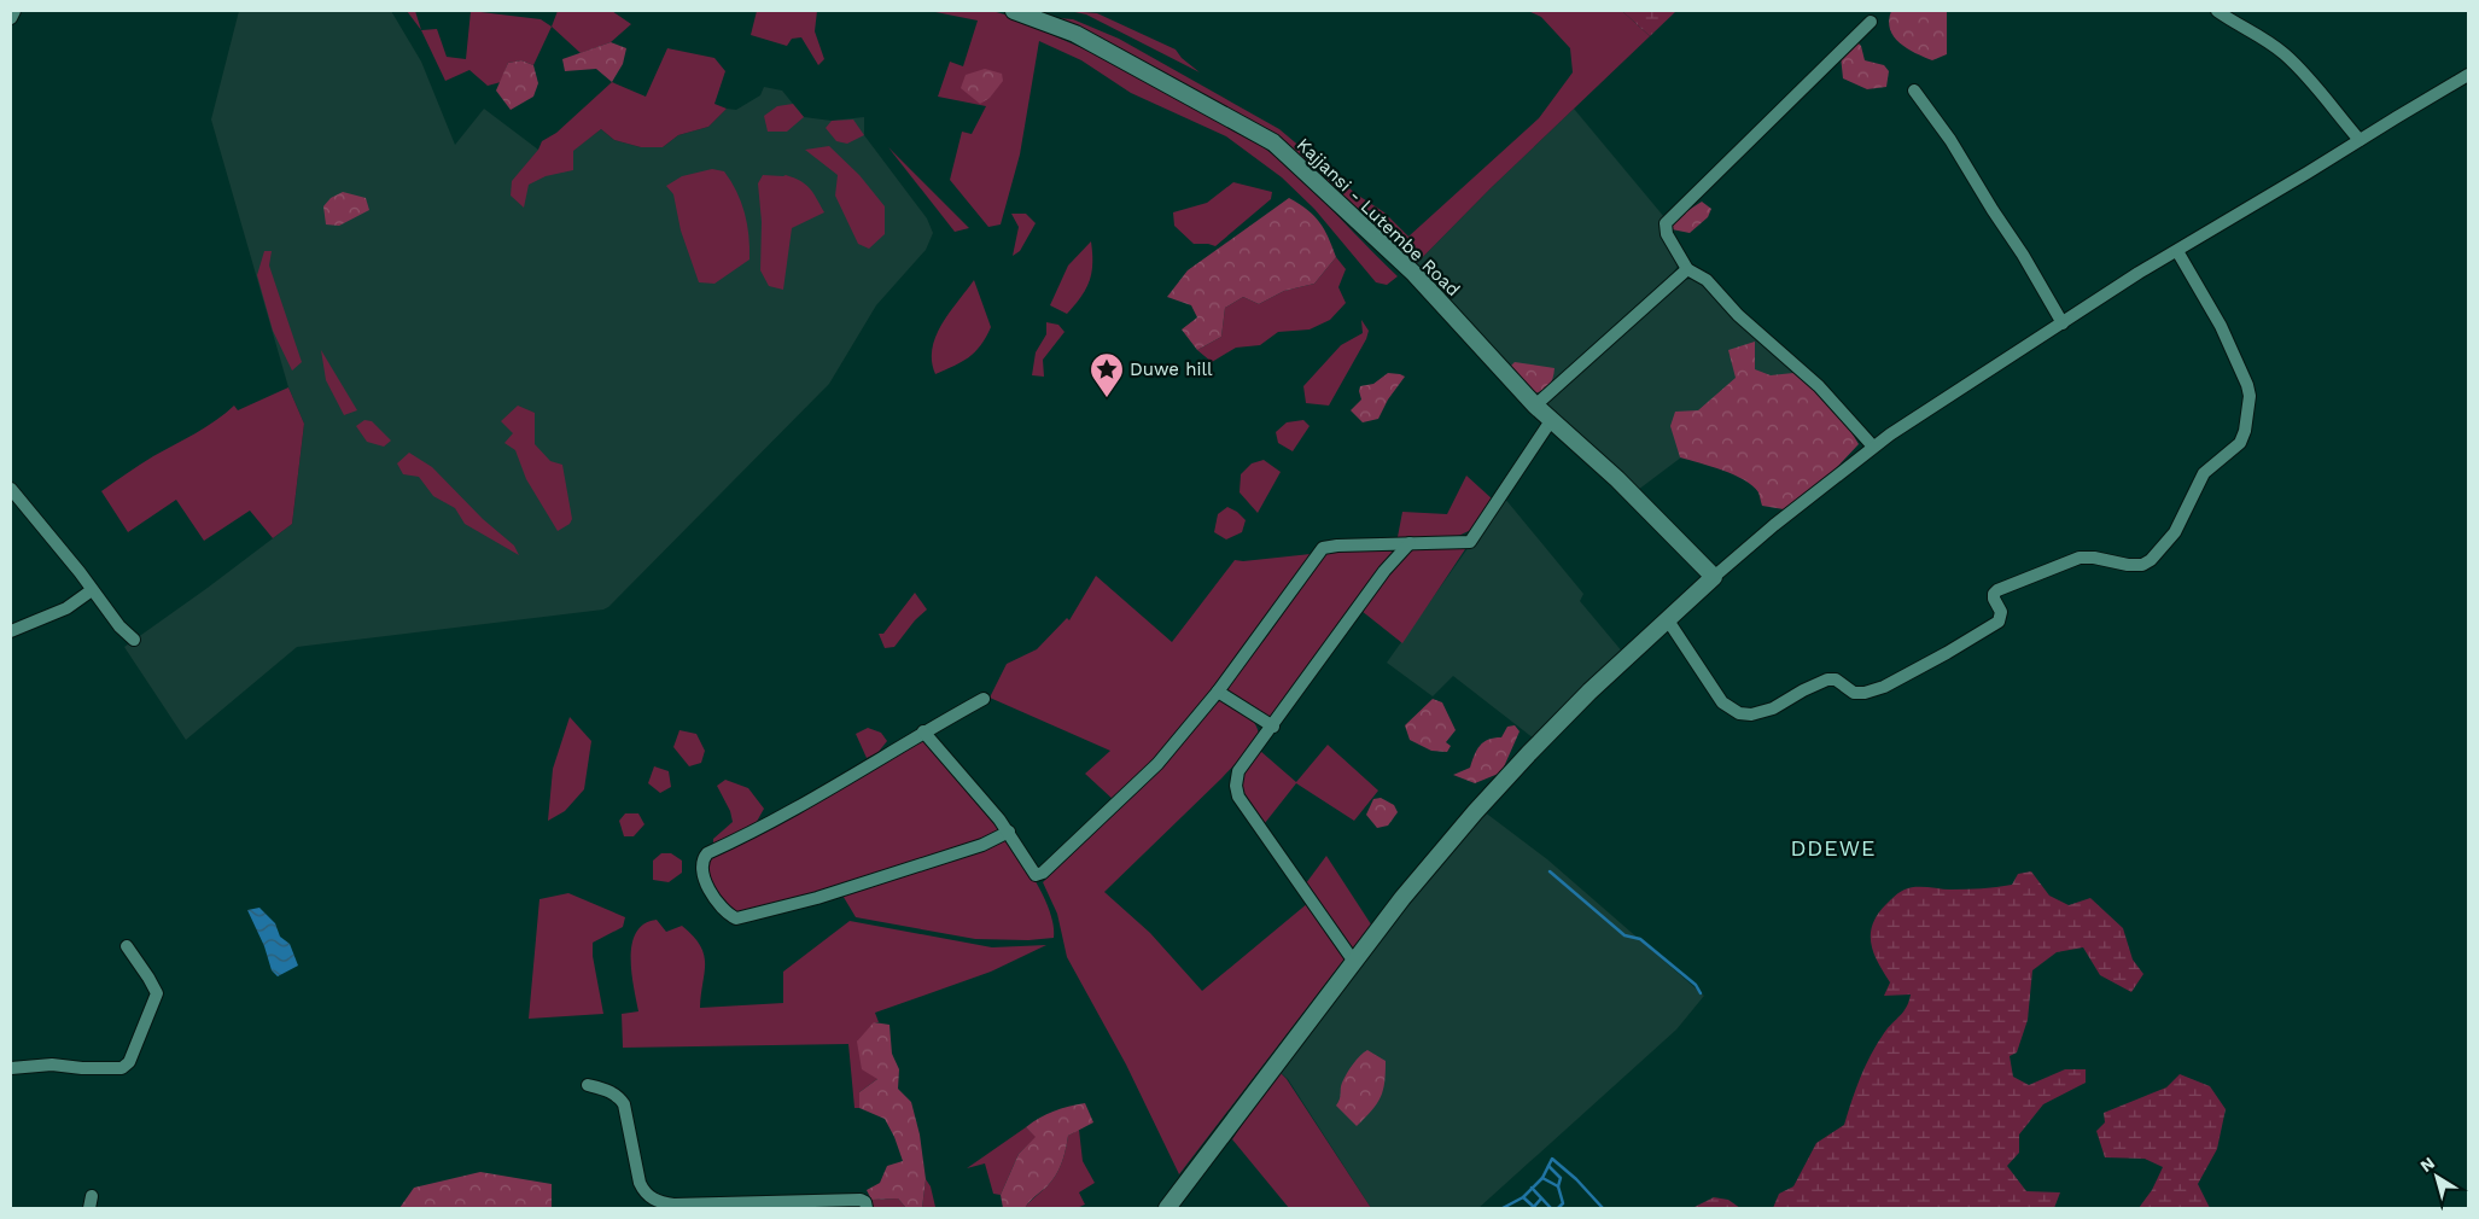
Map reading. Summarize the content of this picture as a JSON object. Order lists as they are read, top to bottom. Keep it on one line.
{"streets":{"street":["Kajjansi - Lutembe Road"]},"districts":["DDEWE"],"places":{"place":["Duwe hill"]},"north":"top left"}
